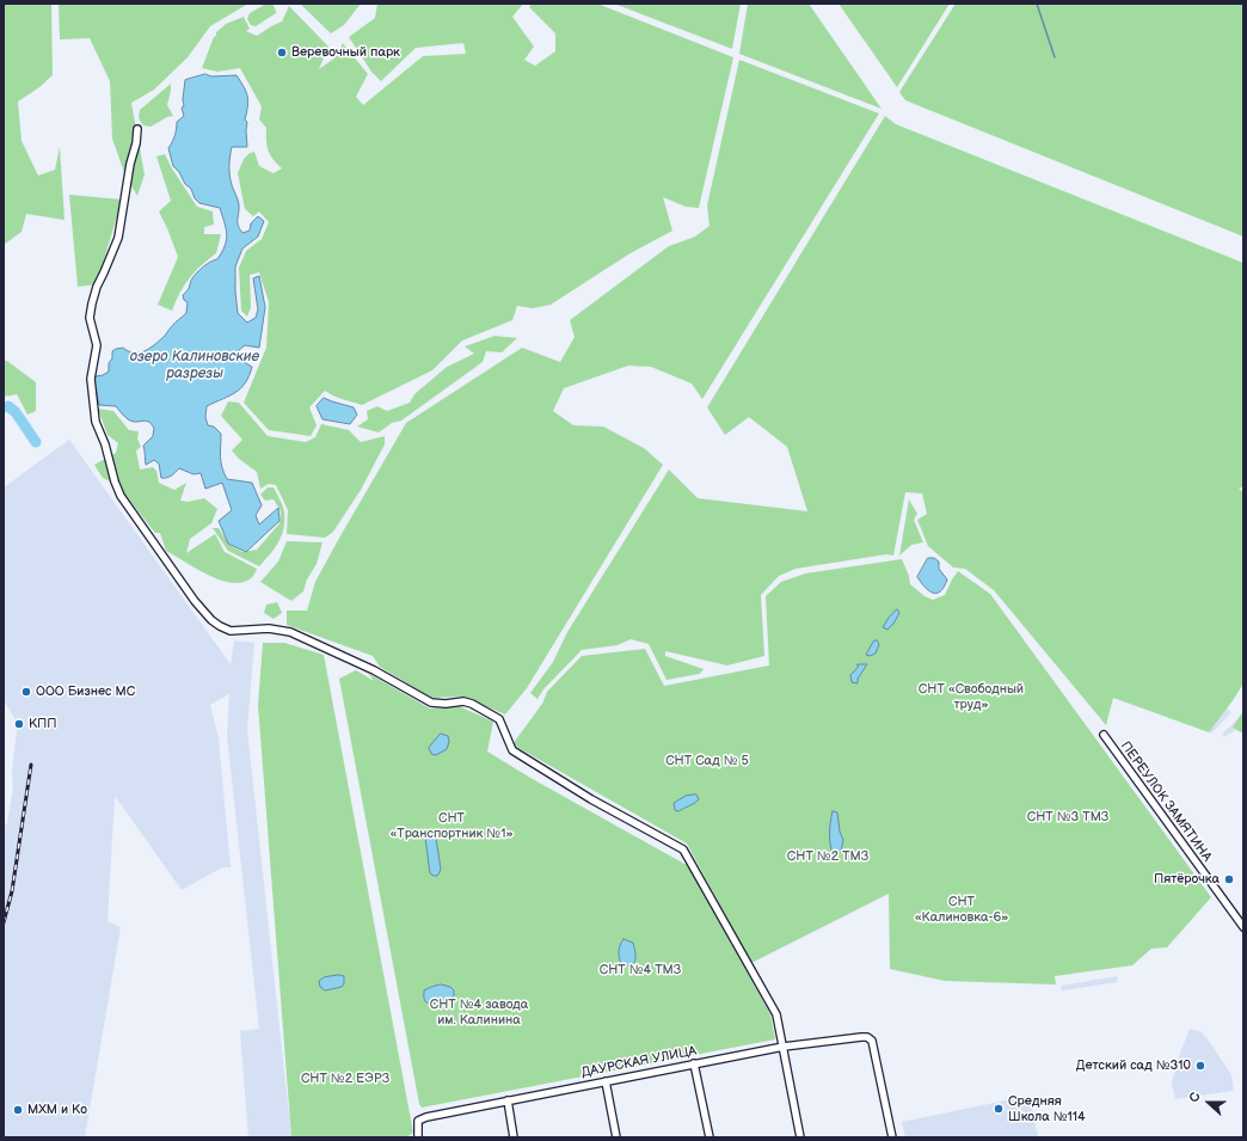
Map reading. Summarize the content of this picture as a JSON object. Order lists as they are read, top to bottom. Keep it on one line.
{"streets":{"street":["ПЕРЕУЛОК ЗАМЯТИНА","ДАУРСКАЯ УЛИЦА"]},"water":["озеро Калиновские разрезы"],"parks":["СНТ «Свободный труд»","СНТ Сад № 5","СНТ №3 ТМЗ","СНТ «Транспортник №1»","СНТ №2 ТМЗ","СНТ «Калиновка-6»","СНТ №4 ТМЗ","СНТ №4 завода им. Калинина","СНТ №2 ЕЭРЗ"],"places":["Веревочный парк","ООО Бизнес МС","КПП","Пятёрочка","Детский сад №310","Средняя Школа №114","МХМ и Ко"],"north":"left"}
